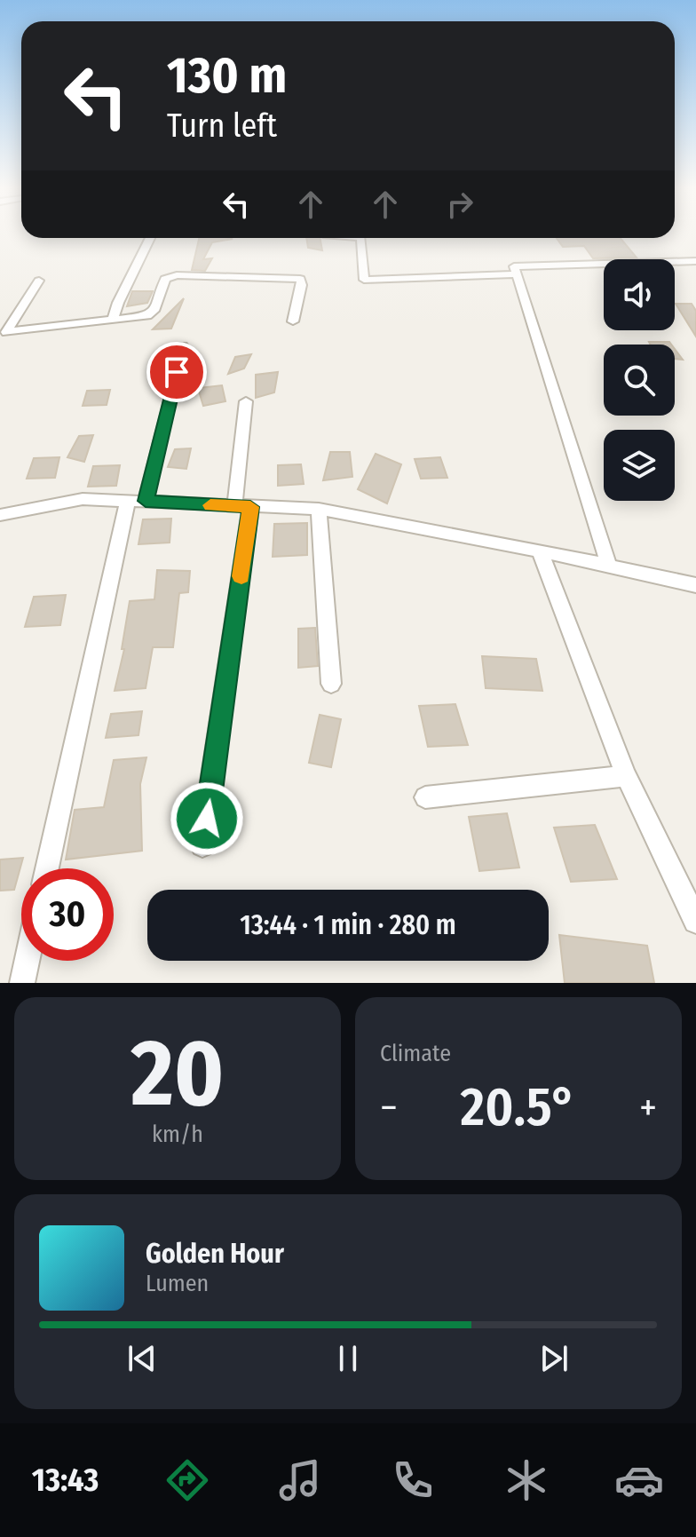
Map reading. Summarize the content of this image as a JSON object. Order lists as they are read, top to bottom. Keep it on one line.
{"page":{"turn":["130 m","Turn left"],"limit":"30","trip":"13:44 · 1 min · 280 m","tile":[["20","km/h"],"Climate"],"heat":["−","20.5°","+"],"song":["Golden Hour","Lumen"],"tabs":"13:43"}}
